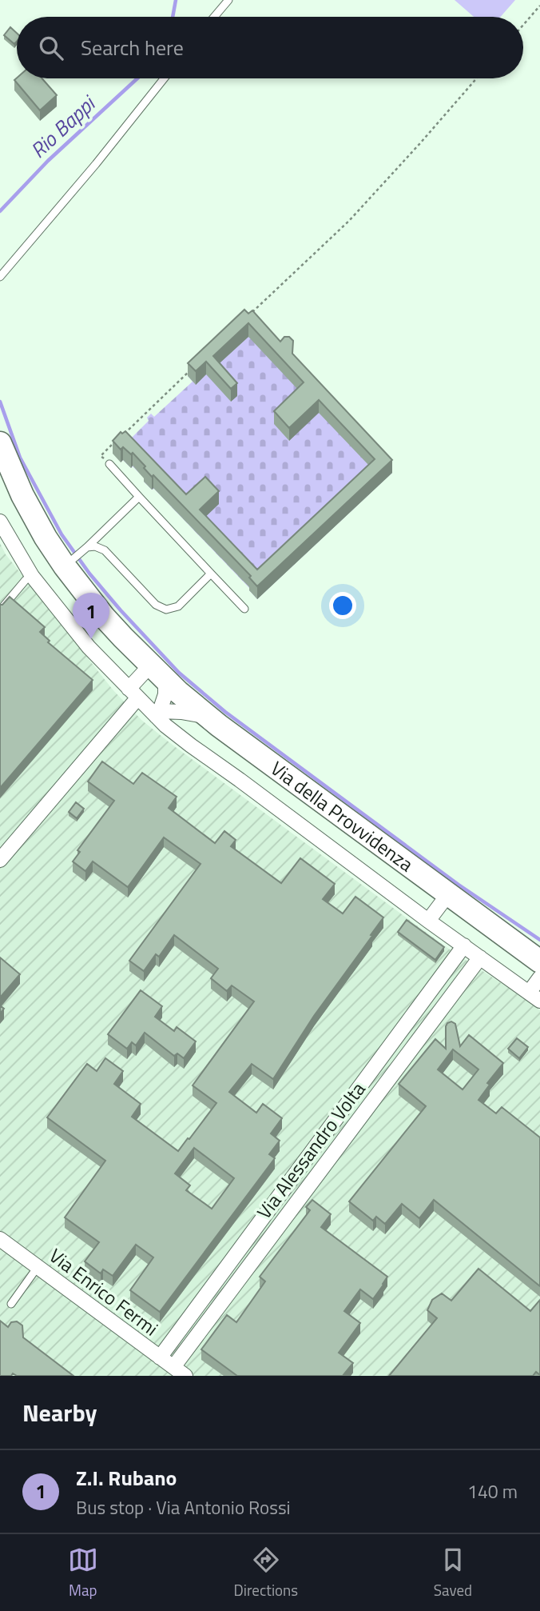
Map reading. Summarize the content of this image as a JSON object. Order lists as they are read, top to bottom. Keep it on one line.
{"streets":{"main road":["Via della Provvidenza"],"street":["Via Alessandro Volta","Via Enrico Fermi"]},"crossings":[["Via della Provvidenza","Via Alessandro Volta"],["Via Alessandro Volta","Via Enrico Fermi"]],"water":["Rio Bappi"],"page":{"search":"Search here","pins":"1","heading":"Nearby","list":[{"mark":"1","name":"Z.I. Rubano","note":"Bus stop · Via Antonio Rossi","value":"140 m"}],"nav":["Map","Directions","Saved"]}}
